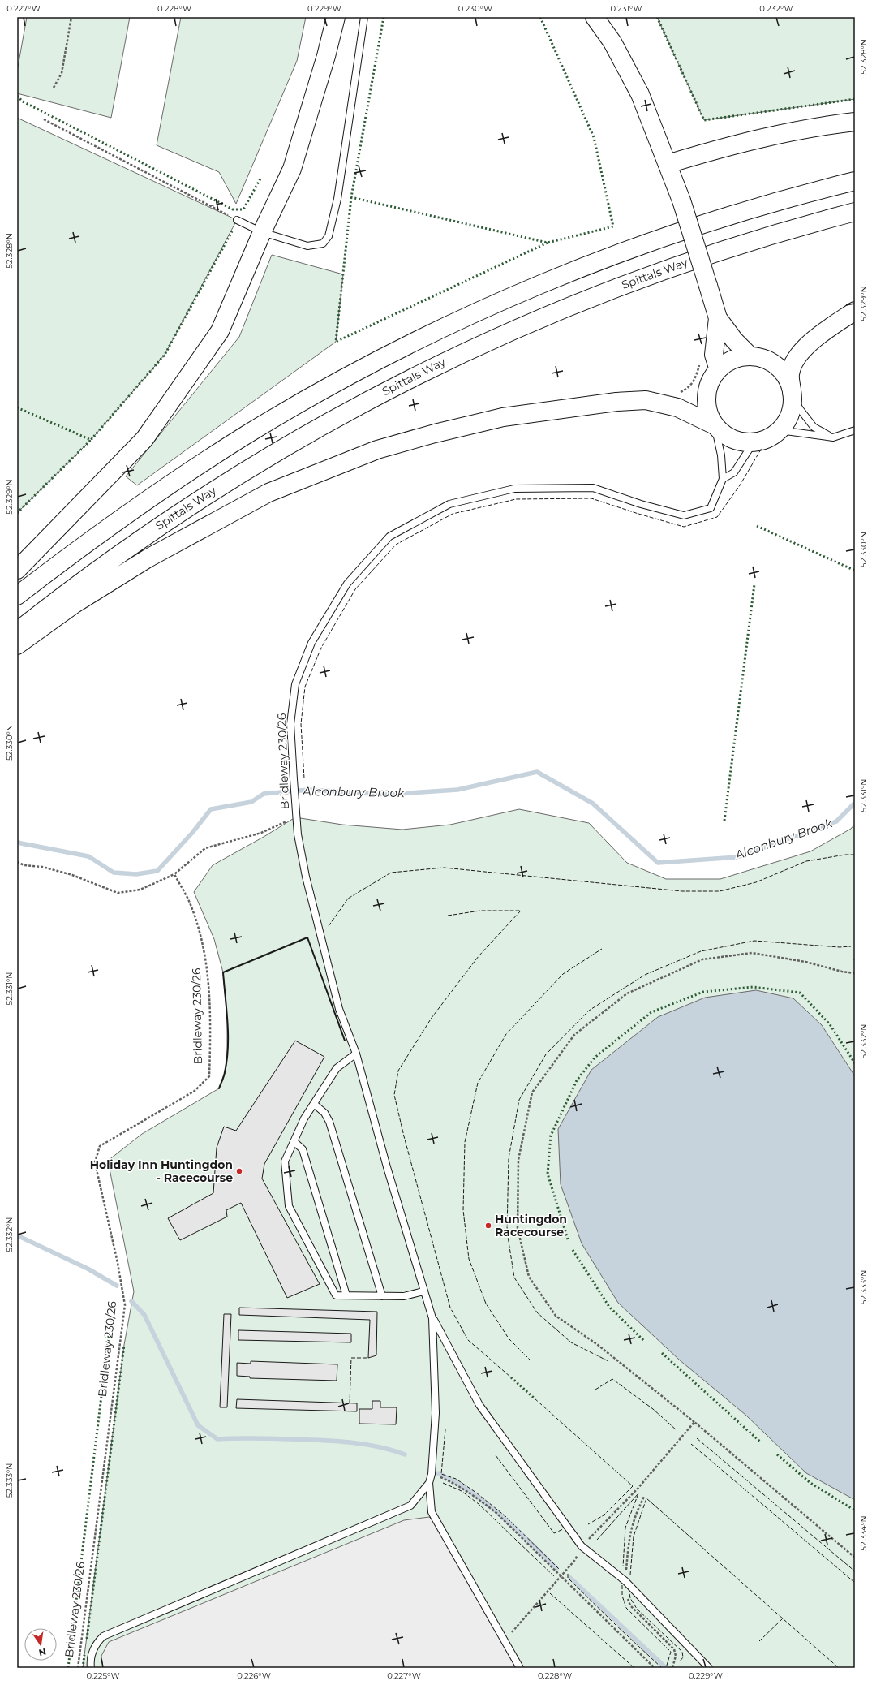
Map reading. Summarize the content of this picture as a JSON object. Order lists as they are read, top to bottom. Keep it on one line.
{"streets":{"main road":["Spittals Way"],"lane":["Bridleway 230/26"]},"water":["Alconbury Brook"],"places":["Holiday Inn Huntingdon - Racecourse","Huntingdon Racecourse"],"north":"bottom","coordinates":["0.227°W","0.228°W","0.229°W","0.230°W","0.231°W","0.232°W","52.328°N","52.329°N","52.330°N","52.331°N","52.332°N","52.333°N","52.334°N","0.225°W","0.226°W"]}
